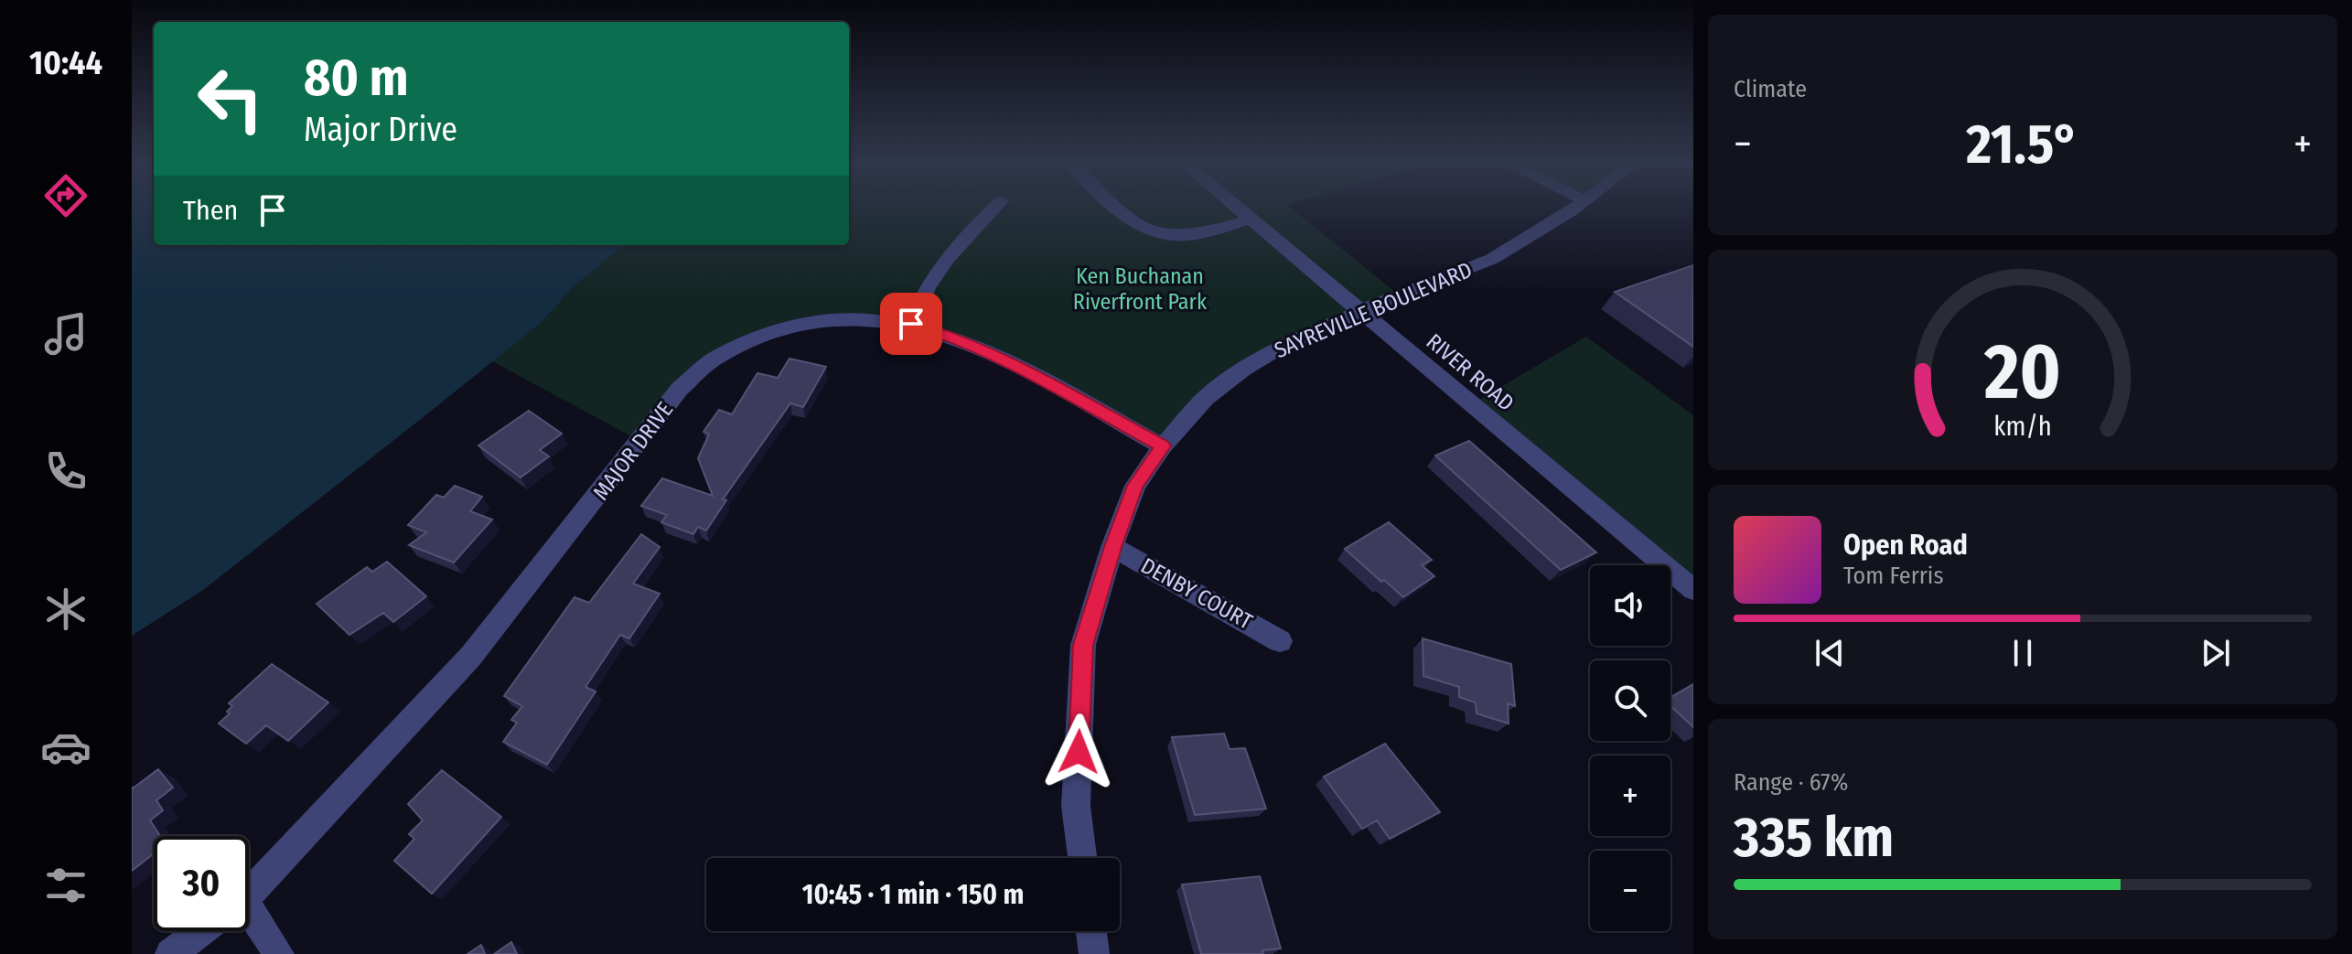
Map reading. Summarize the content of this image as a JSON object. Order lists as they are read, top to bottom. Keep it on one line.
{"streets":{"street":["SAYREVILLE BOULEVARD","RIVER ROAD","MAJOR DRIVE","DENBY COURT"]},"crossings":[["SAYREVILLE BOULEVARD","RIVER ROAD"],["SAYREVILLE BOULEVARD","MAJOR DRIVE"],["SAYREVILLE BOULEVARD","DENBY COURT"]],"parks":["Ken Buchanan Riverfront Park"],"page":{"tabs":"10:44","tile":["Climate",["Range · 67%","335 km"]],"turn":["80 m","Major Drive"],"heat":["−","21.5°","+"],"then":"Then","song":["Open Road","Tom Ferris"],"map_buttons":["+","−"],"limit":"30","trip":"10:45 · 1 min · 150 m","gauge":["20","km/h"]}}
